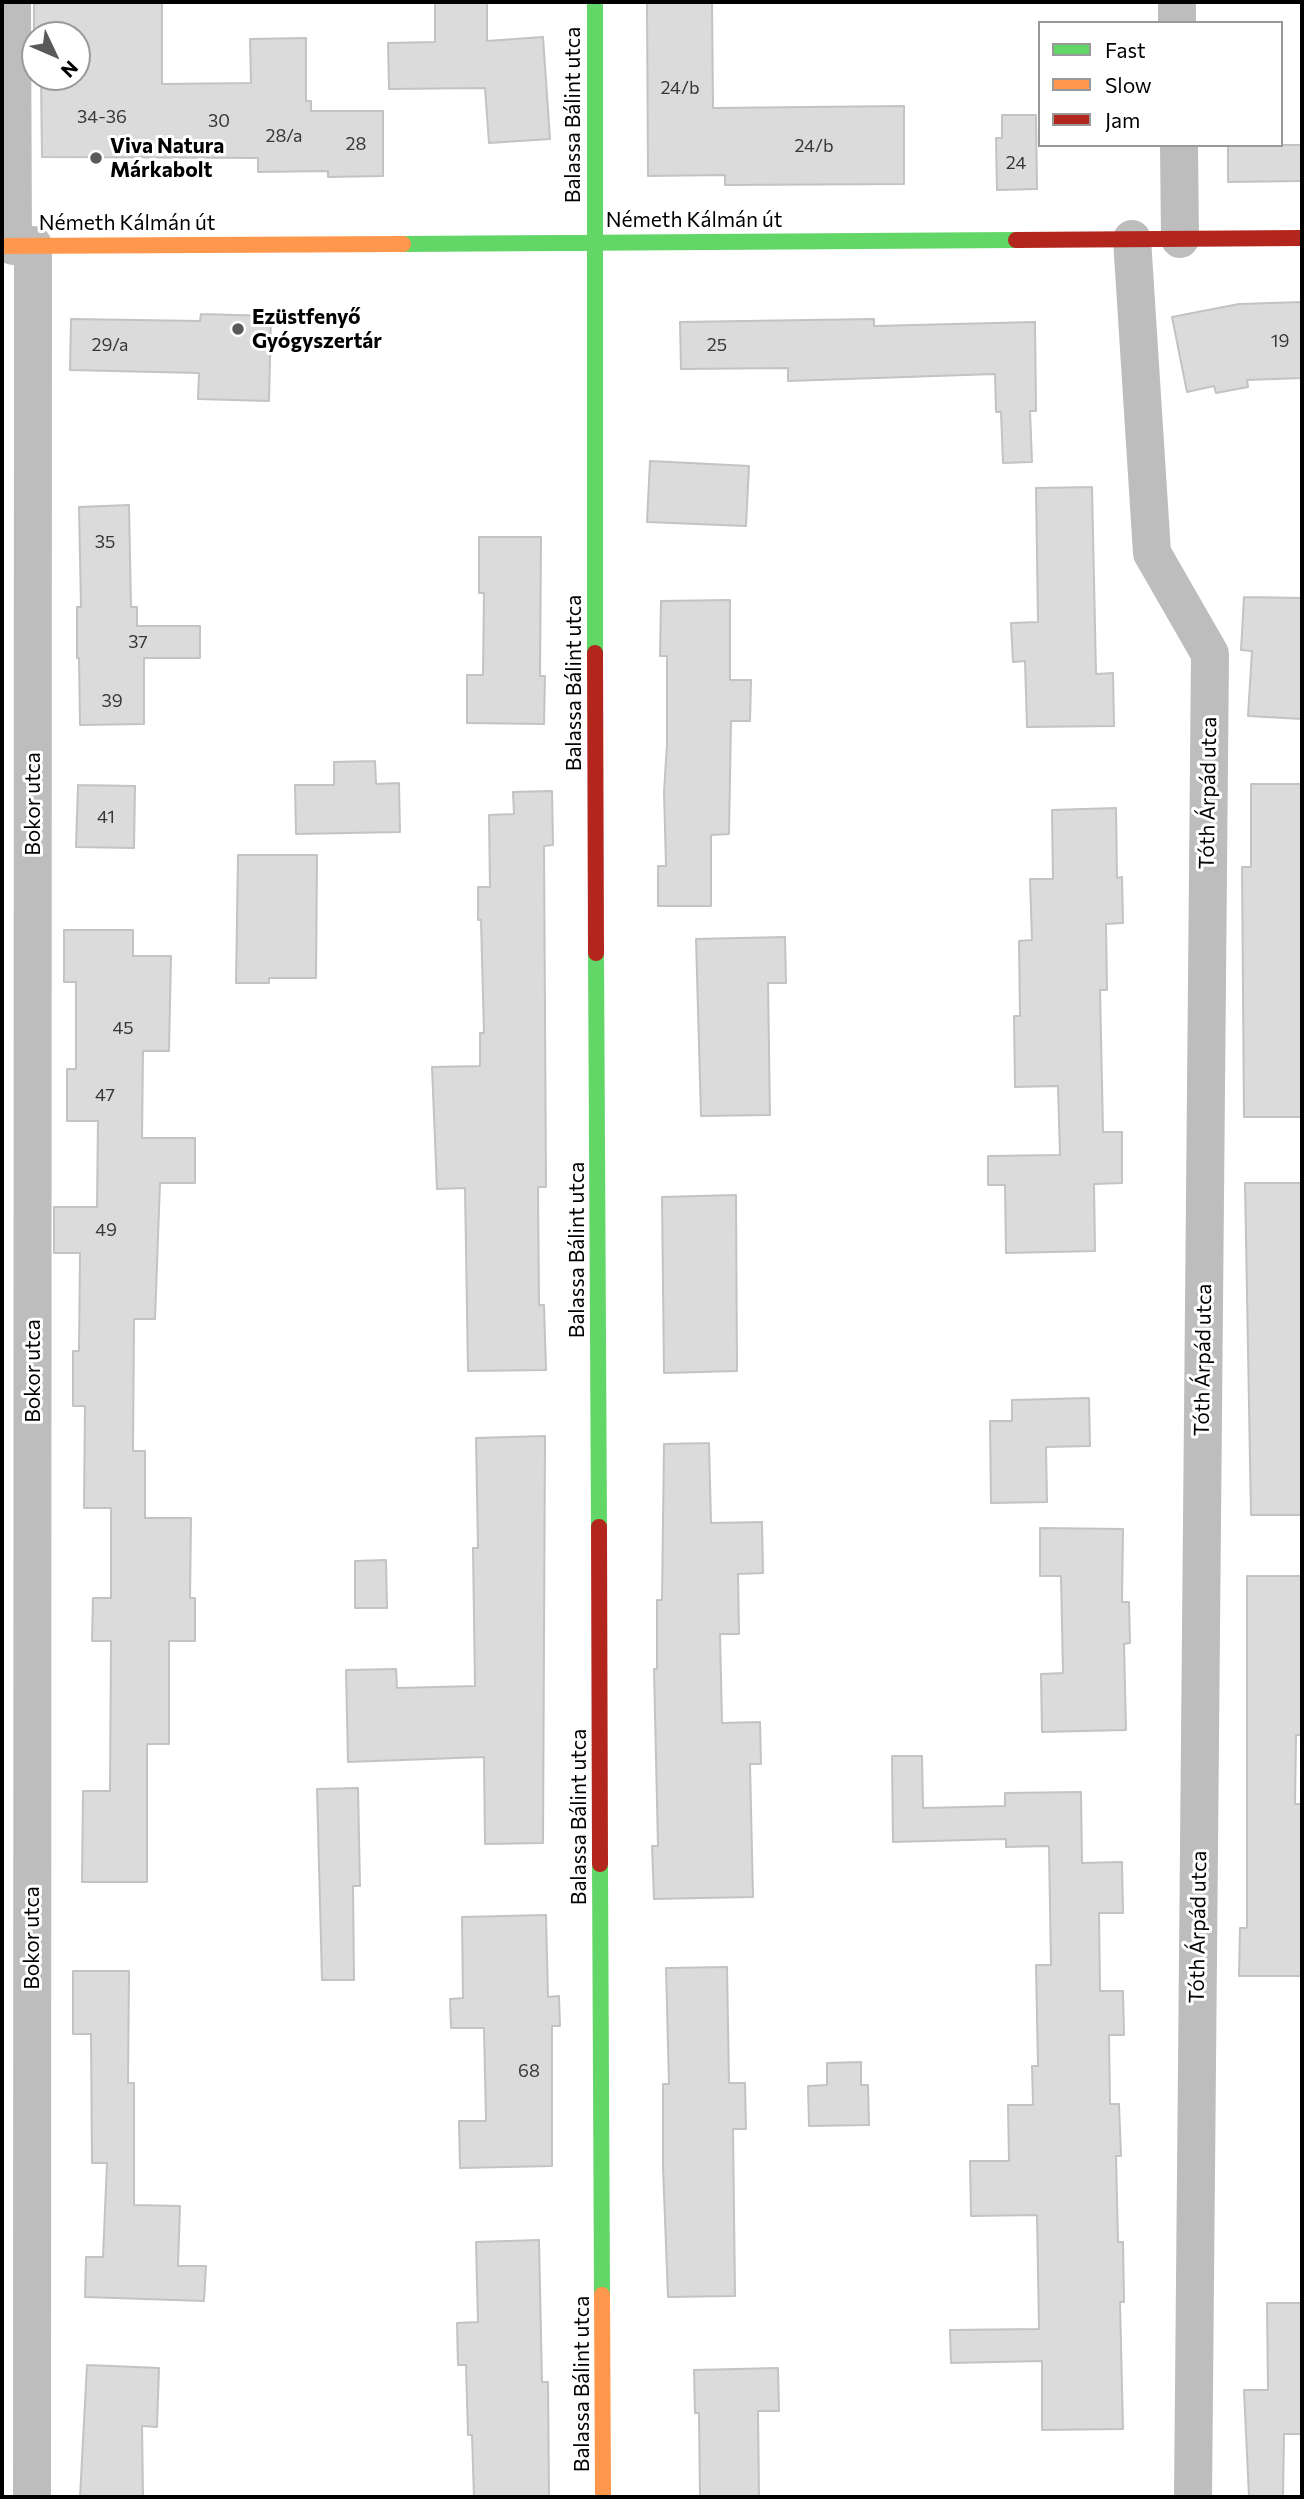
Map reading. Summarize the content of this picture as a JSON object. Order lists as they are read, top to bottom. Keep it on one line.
{"streets":{"street":["Balassa Bálint utca","Németh Kálmán út","Tóth Árpád utca","Bokor utca"]},"crossings":[["Balassa Bálint utca","Németh Kálmán út"],["Németh Kálmán út","Tóth Árpád utca"],["Németh Kálmán út","Bokor utca"]],"places":["Viva Natura Márkabolt","Ezüstfenyő Gyógyszertár"],"house_numbers":["24/b","34-36","30","28/a","28","24/b","24","19","29/a","25","35","37","39","41","45","47","49","68"],"legend":["Fast","Slow","Jam"],"north":"bottom right"}
